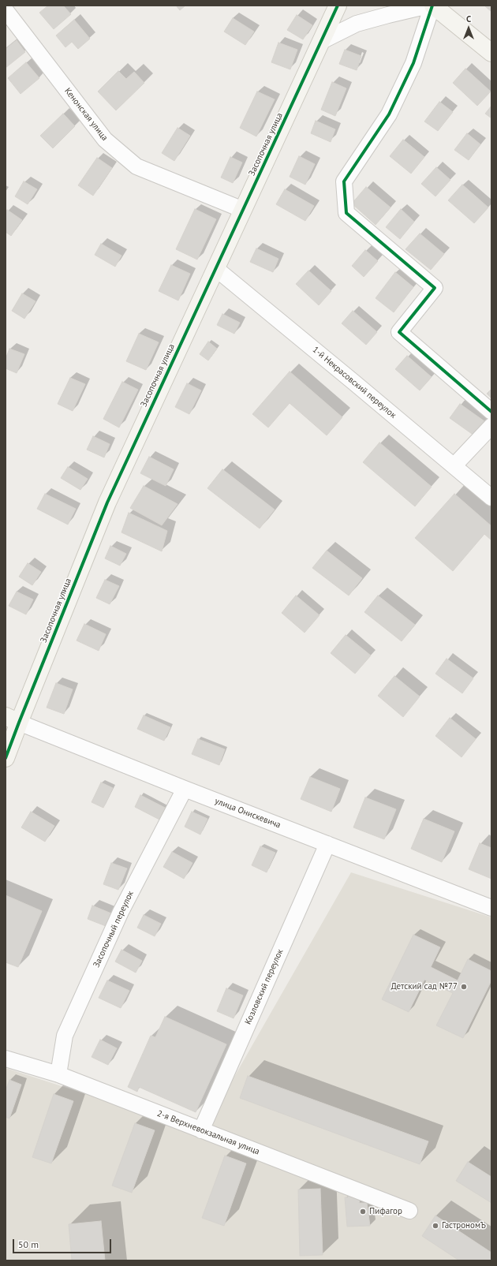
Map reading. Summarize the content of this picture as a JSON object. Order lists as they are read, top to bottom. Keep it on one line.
{"streets":{"street":["Кенонская улица","Засопочная улица","1-й Некрасовский переулок","улица Онискевича","Засопочный переулок","Козловский переулок","2-я Верхневокзальная улица"]},"crossings":[["Кенонская улица","Засопочная улица"],["Засопочная улица","1-й Некрасовский переулок"],["Засопочная улица","улица Онискевича"],["улица Онискевича","Засопочный переулок"],["улица Онискевича","Козловский переулок"],["Засопочный переулок","2-я Верхневокзальная улица"],["Козловский переулок","2-я Верхневокзальная улица"]],"places":["Детский сад №77","Пифагор","ГастрономЪ"],"scale_bar":"50 m","north":"top"}
